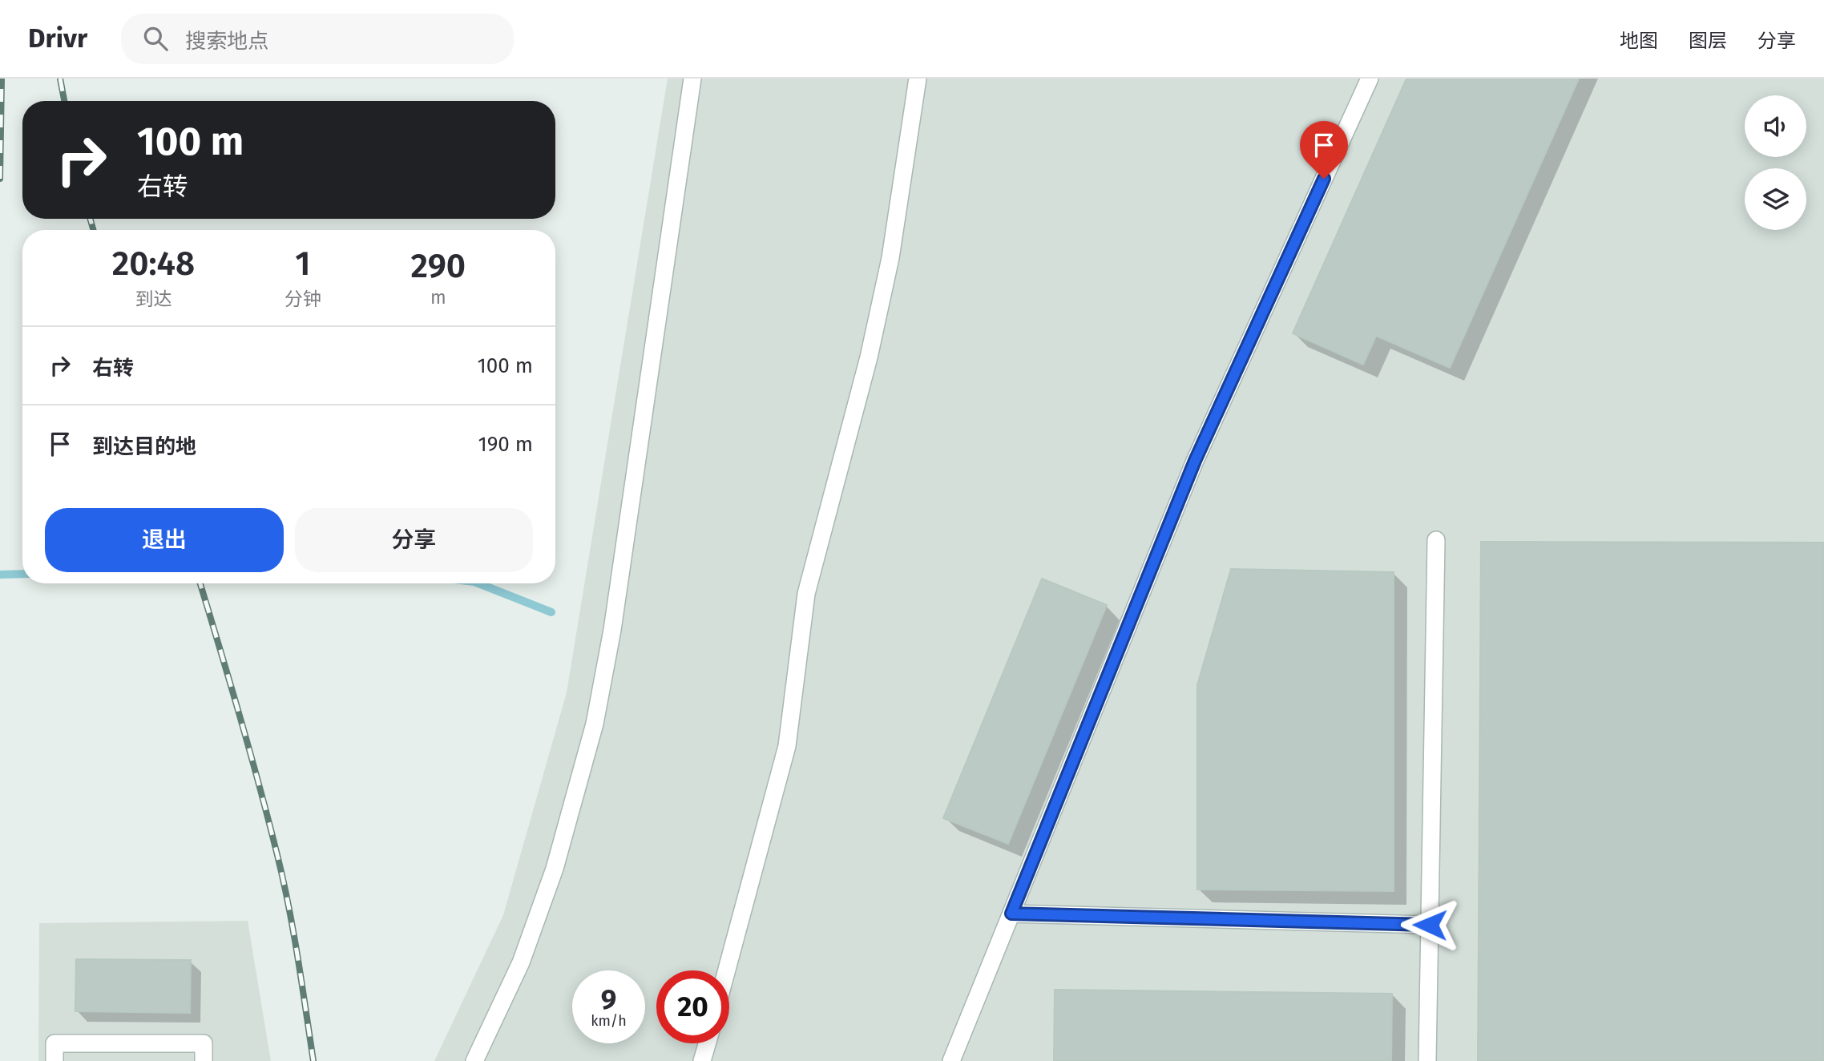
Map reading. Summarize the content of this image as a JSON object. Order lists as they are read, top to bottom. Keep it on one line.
{"page":{"header":"Drivr","search":"搜索地点","nav":["地图","图层","分享"],"turn":["100 m","右转"],"eta":["20:48","到达","1","分钟","290","m"],"list":[{"name":"右转","value":"100 m"},{"name":"到达目的地","value":"190 m"}],"buttons":["退出","分享"],"speed":"9 km/h","limit":"20"}}
